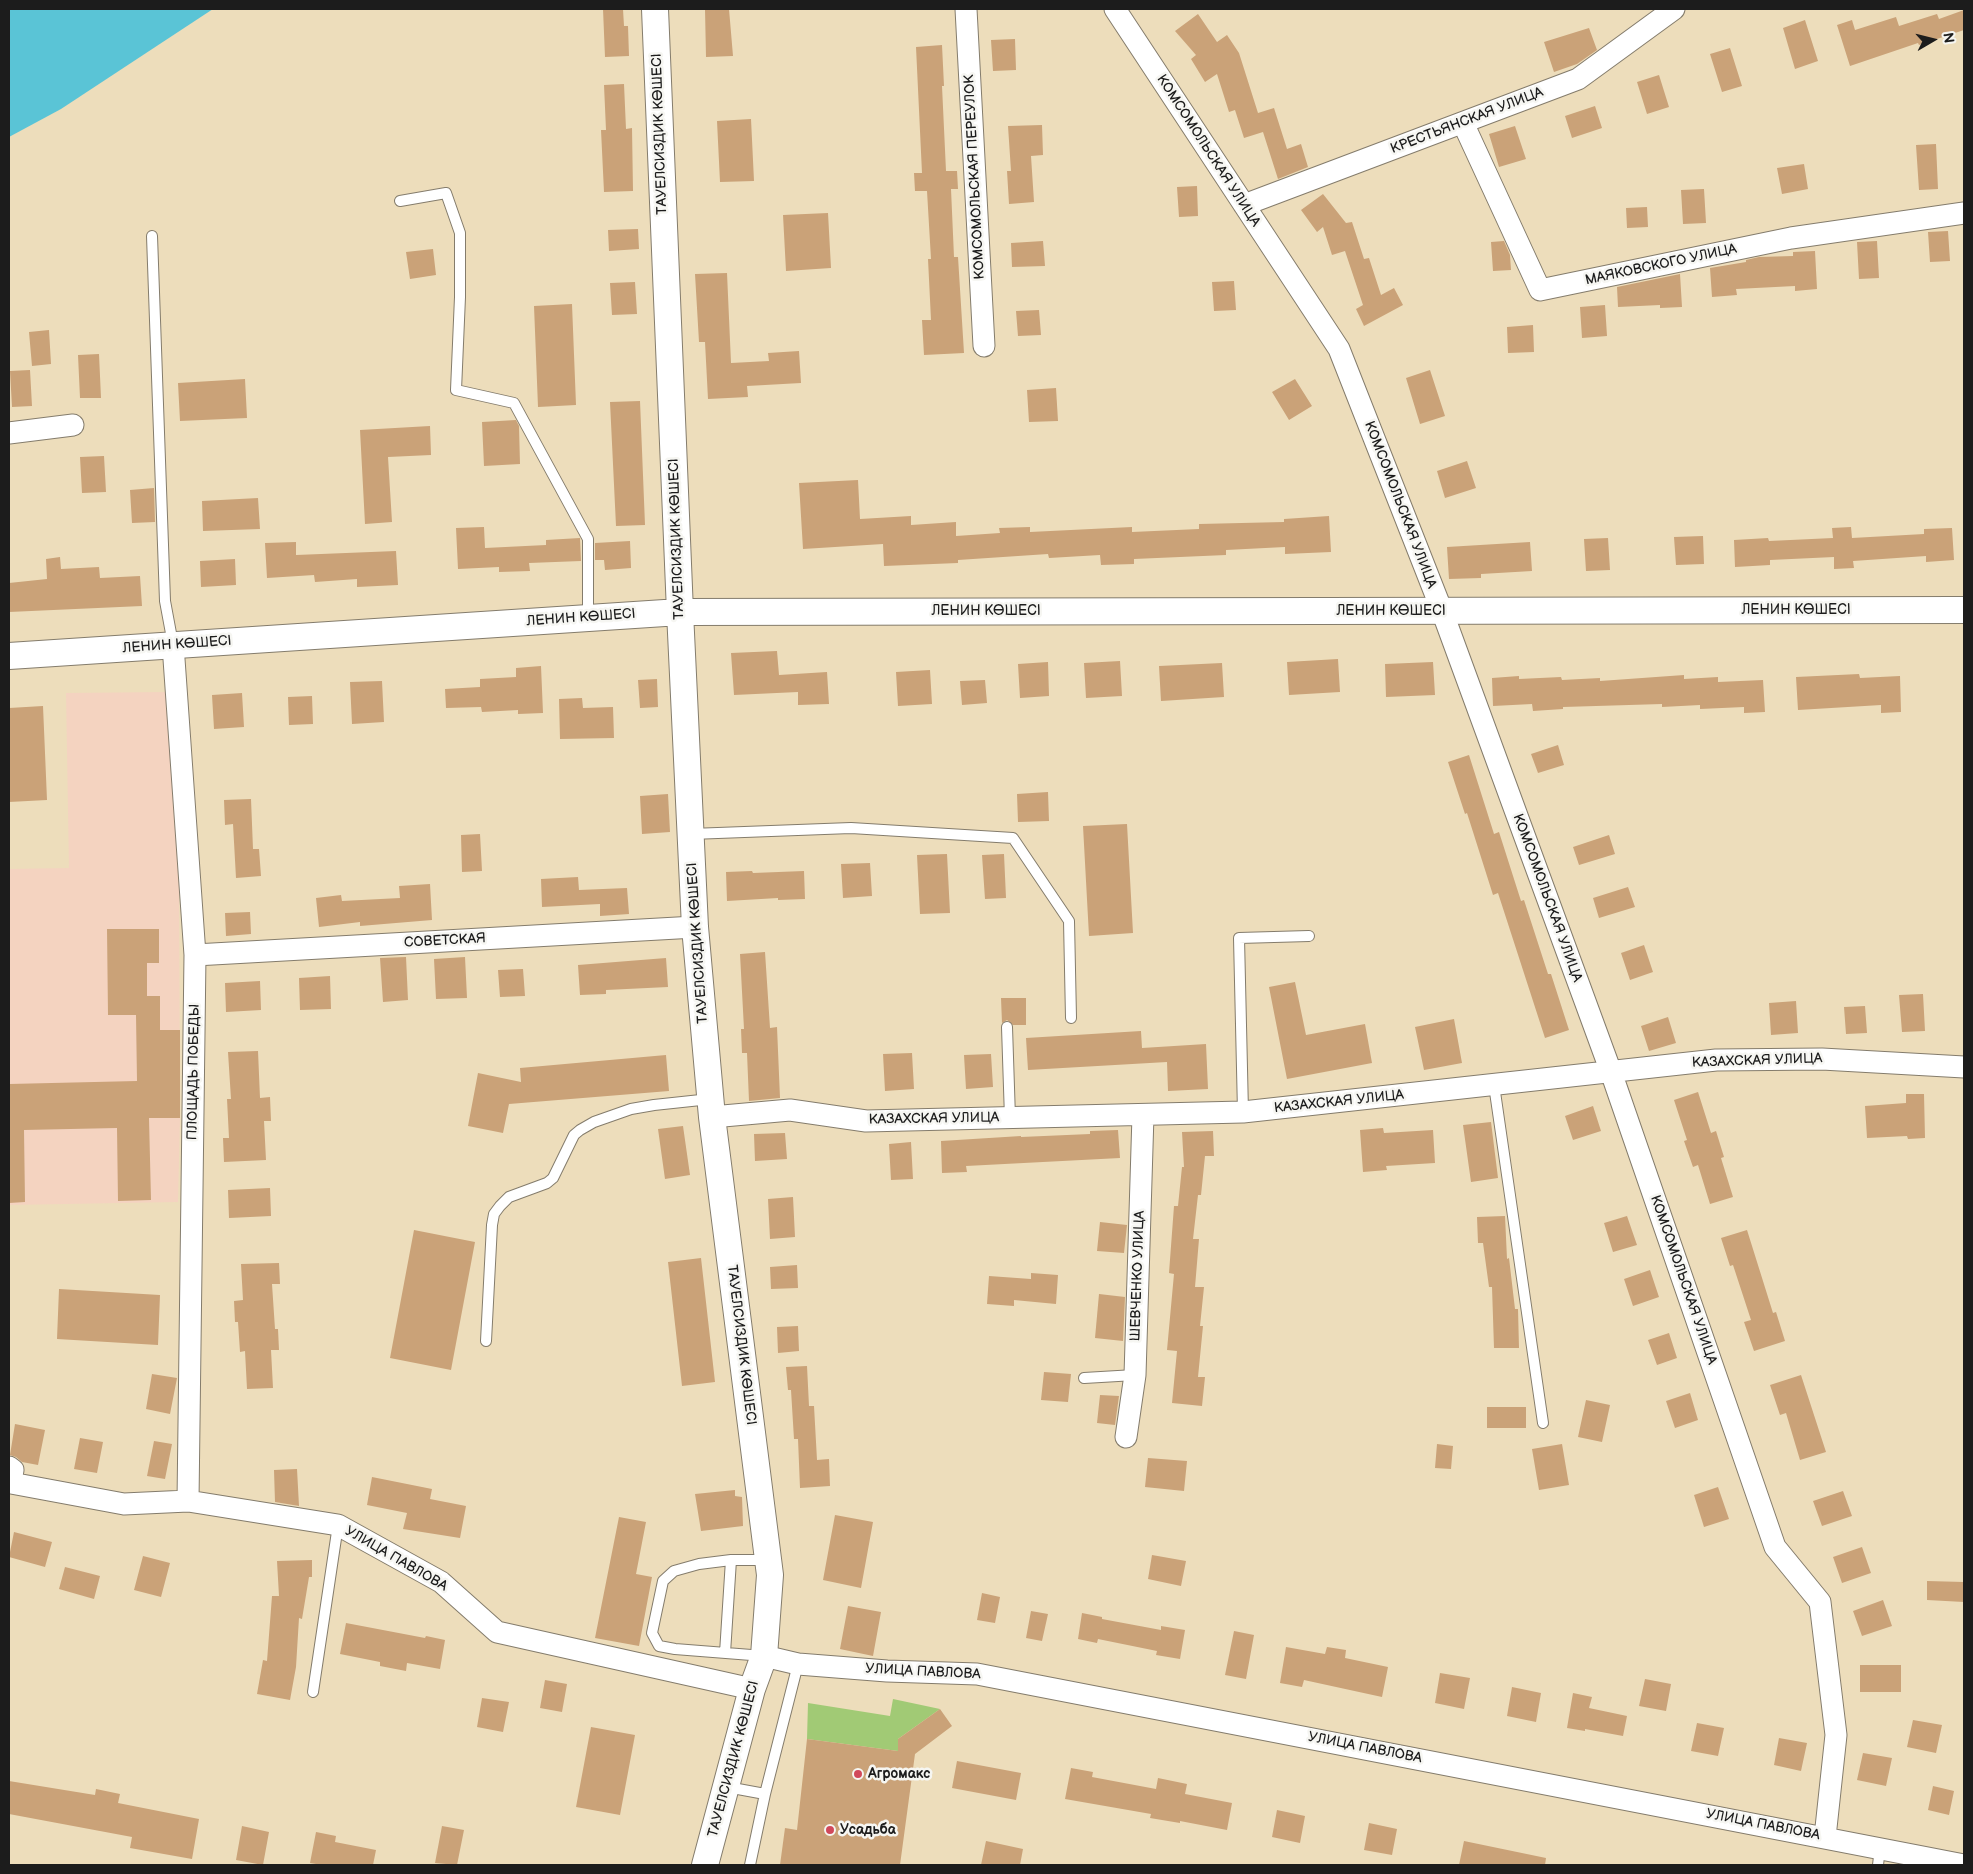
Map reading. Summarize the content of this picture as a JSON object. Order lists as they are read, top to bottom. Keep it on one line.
{"streets":{"street":["КРЕСТЬЯНСКАЯ УЛИЦА","ТАУЕЛСИЗДИК КӨШЕСІ","КОМСОМОЛЬСКАЯ УЛИЦА","КОМСОМОЛЬСКАЯ ПЕРЕУЛОК","МАЯКОВСКОГО УЛИЦА","ЛЕНИН КӨШЕСІ","СОВЕТСКАЯ","КАЗАХСКАЯ УЛИЦА","ПЛОЩАДЬ ПОБЕДЫ","ШЕВЧЕНКО УЛИЦА","УЛИЦА ПАВЛОВА"]},"crossings":[["КРЕСТЬЯНСКАЯ УЛИЦА","КОМСОМОЛЬСКАЯ УЛИЦА"],["КРЕСТЬЯНСКАЯ УЛИЦА","МАЯКОВСКОГО УЛИЦА"],["ТАУЕЛСИЗДИК КӨШЕСІ","ЛЕНИН КӨШЕСІ"],["ТАУЕЛСИЗДИК КӨШЕСІ","СОВЕТСКАЯ"],["ТАУЕЛСИЗДИК КӨШЕСІ","КАЗАХСКАЯ УЛИЦА"],["ТАУЕЛСИЗДИК КӨШЕСІ","УЛИЦА ПАВЛОВА"],["КОМСОМОЛЬСКАЯ УЛИЦА","ЛЕНИН КӨШЕСІ"],["КОМСОМОЛЬСКАЯ УЛИЦА","КАЗАХСКАЯ УЛИЦА"],["КОМСОМОЛЬСКАЯ УЛИЦА","УЛИЦА ПАВЛОВА"],["ЛЕНИН КӨШЕСІ","ПЛОЩАДЬ ПОБЕДЫ"],["СОВЕТСКАЯ","ПЛОЩАДЬ ПОБЕДЫ"],["КАЗАХСКАЯ УЛИЦА","ШЕВЧЕНКО УЛИЦА"],["ПЛОЩАДЬ ПОБЕДЫ","УЛИЦА ПАВЛОВА"]],"places":["Агромакс","Усадьба"],"north":"right"}
